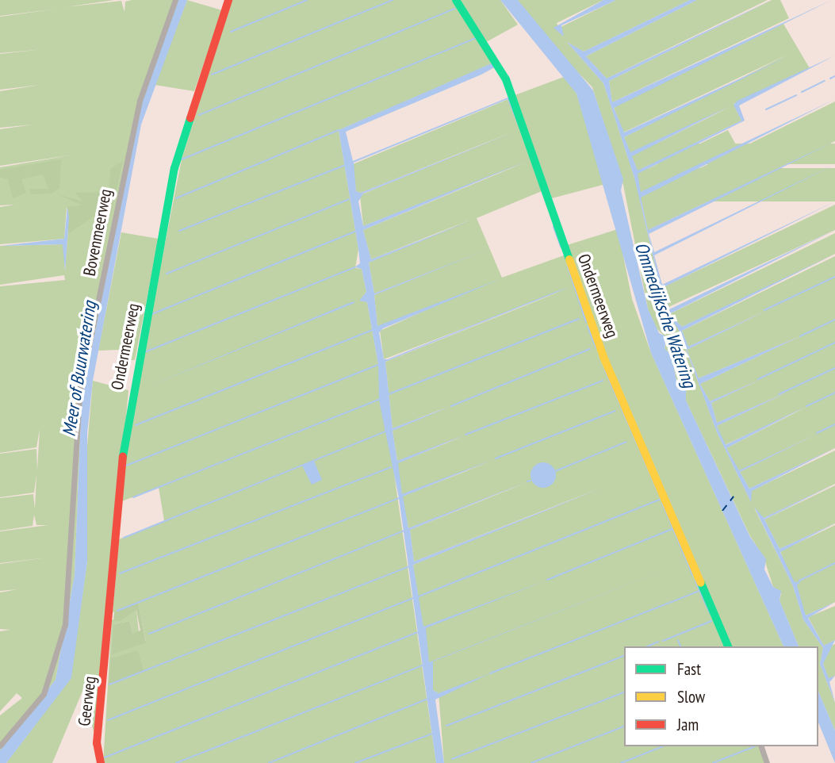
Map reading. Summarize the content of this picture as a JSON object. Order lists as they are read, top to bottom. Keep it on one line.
{"streets":{"street":["Bovenmeerweg","Ondermeerweg","Geerweg"]},"crossings":[["Ondermeerweg","Geerweg"]],"water":["Ommedijksche Watering","Meer of Buurwatering"],"legend":["Fast","Slow","Jam"]}
